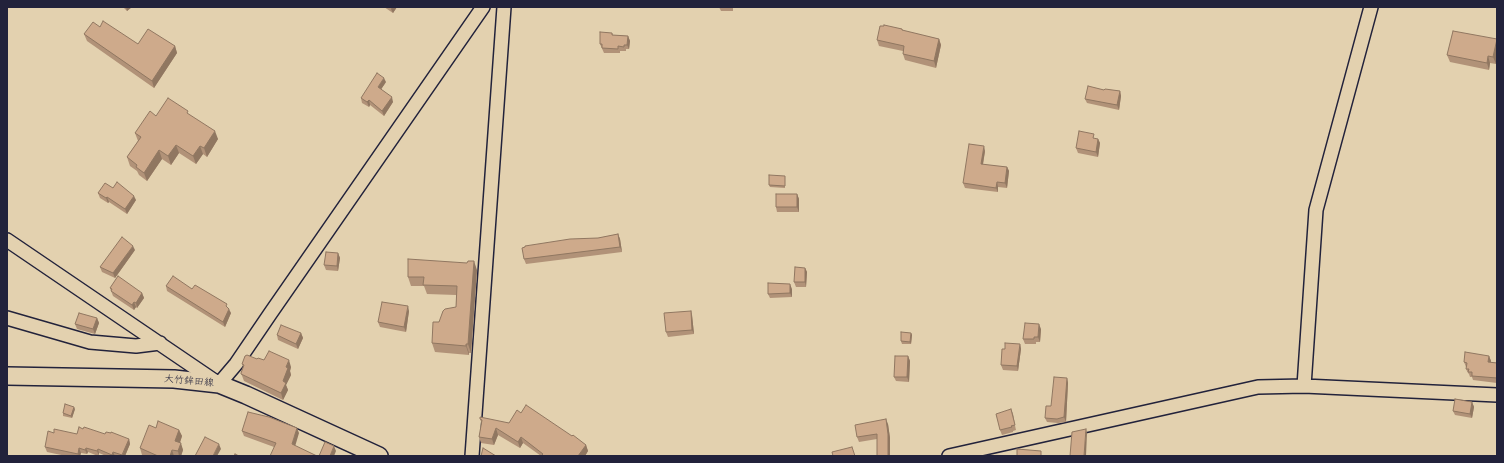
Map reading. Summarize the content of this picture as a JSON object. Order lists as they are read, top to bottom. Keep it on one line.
{"streets":{"main road":["大竹鉾田線"]}}
